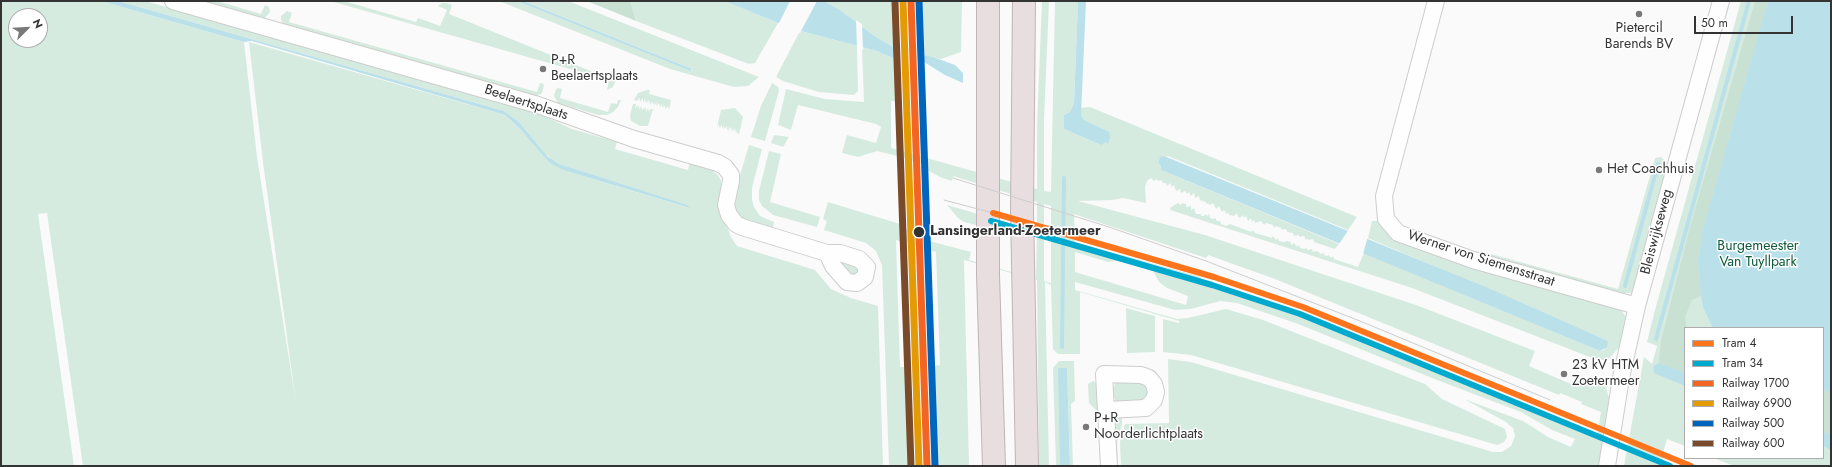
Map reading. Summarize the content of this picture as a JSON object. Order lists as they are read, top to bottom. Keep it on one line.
{"streets":{"street":["Beelaertsplaats","Bleiswijkseweg","Werner von Siemensstraat"]},"crossings":[["Bleiswijkseweg","Werner von Siemensstraat"]],"parks":["Burgemeester Van Tuyllpark"],"places":["Pietercil Barends BV","P+R Beelaertsplaats","Het Coachhuis","Lansingerland-Zoetermeer","23 kV HTM Zoetermeer","P+R Noorderlichtplaats"],"lines":["rail line 1700","rail line 6900","rail line 500","rail line 600","tram line 4","tram line 34"],"legend":["Tram 4","Tram 34","Railway 1700","Railway 6900","Railway 500","Railway 600"],"scale_bar":"50 m","north":"top right"}
